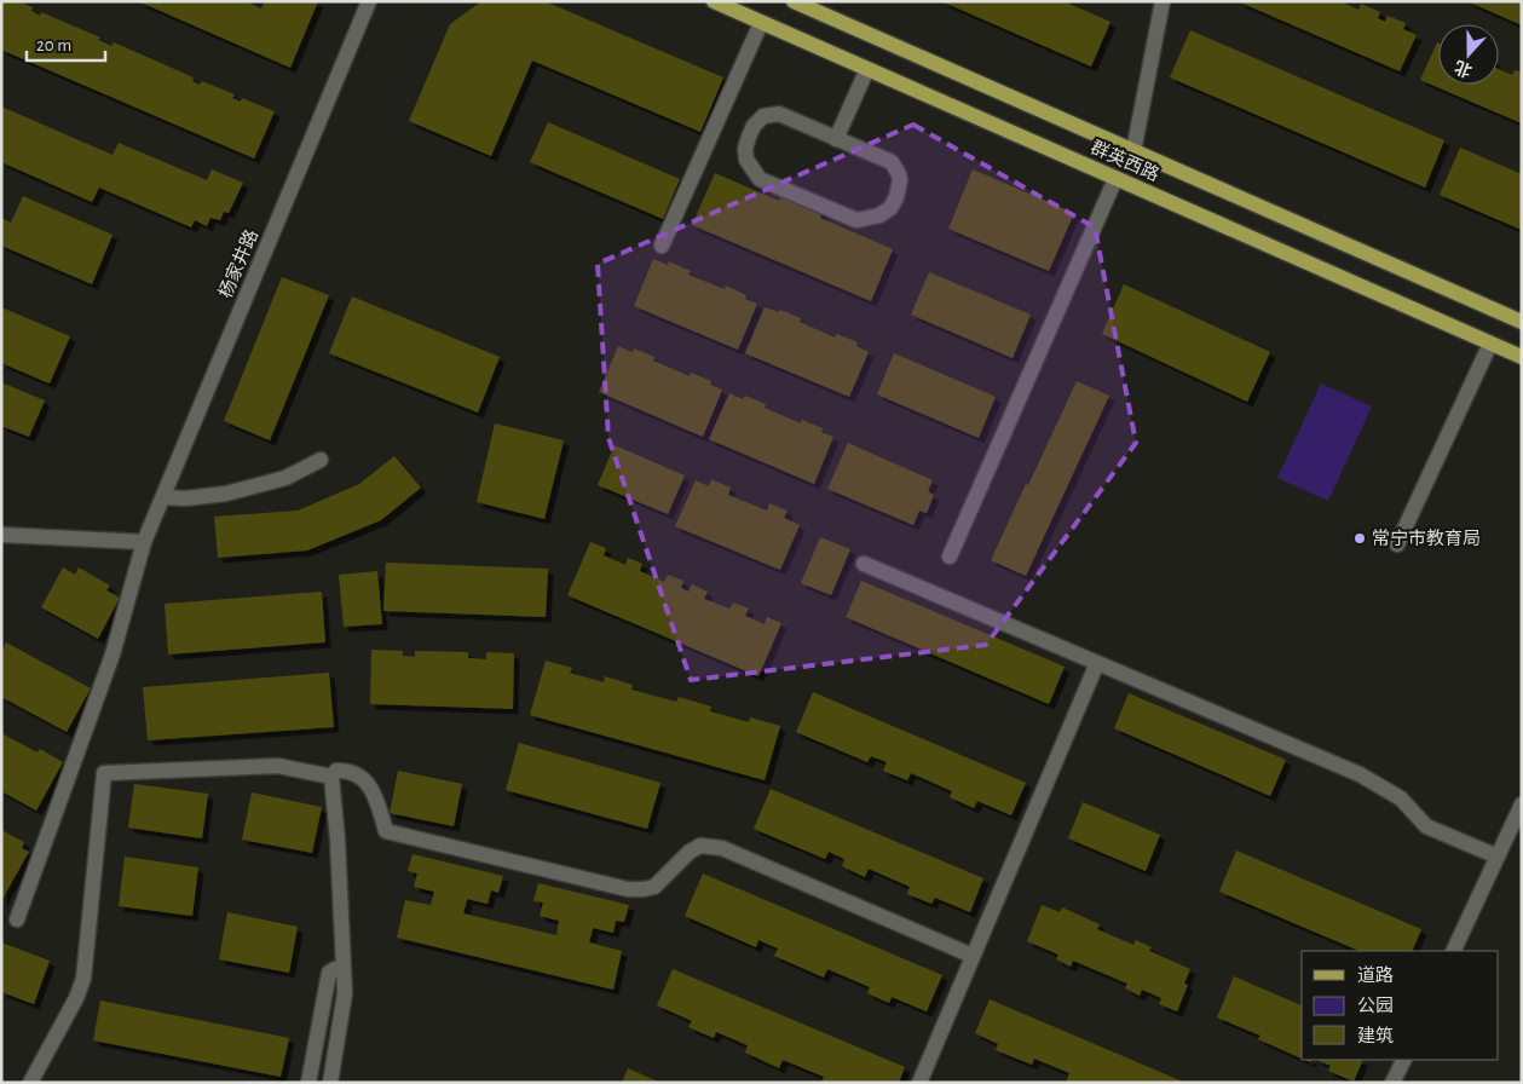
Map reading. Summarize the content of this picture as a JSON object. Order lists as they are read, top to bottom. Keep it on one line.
{"streets":{"main road":["群英西路"],"street":["杨家井路"]},"places":["常宁市教育局"],"legend":["道路","公园","建筑"],"scale_bar":"20 m","north":"bottom"}
